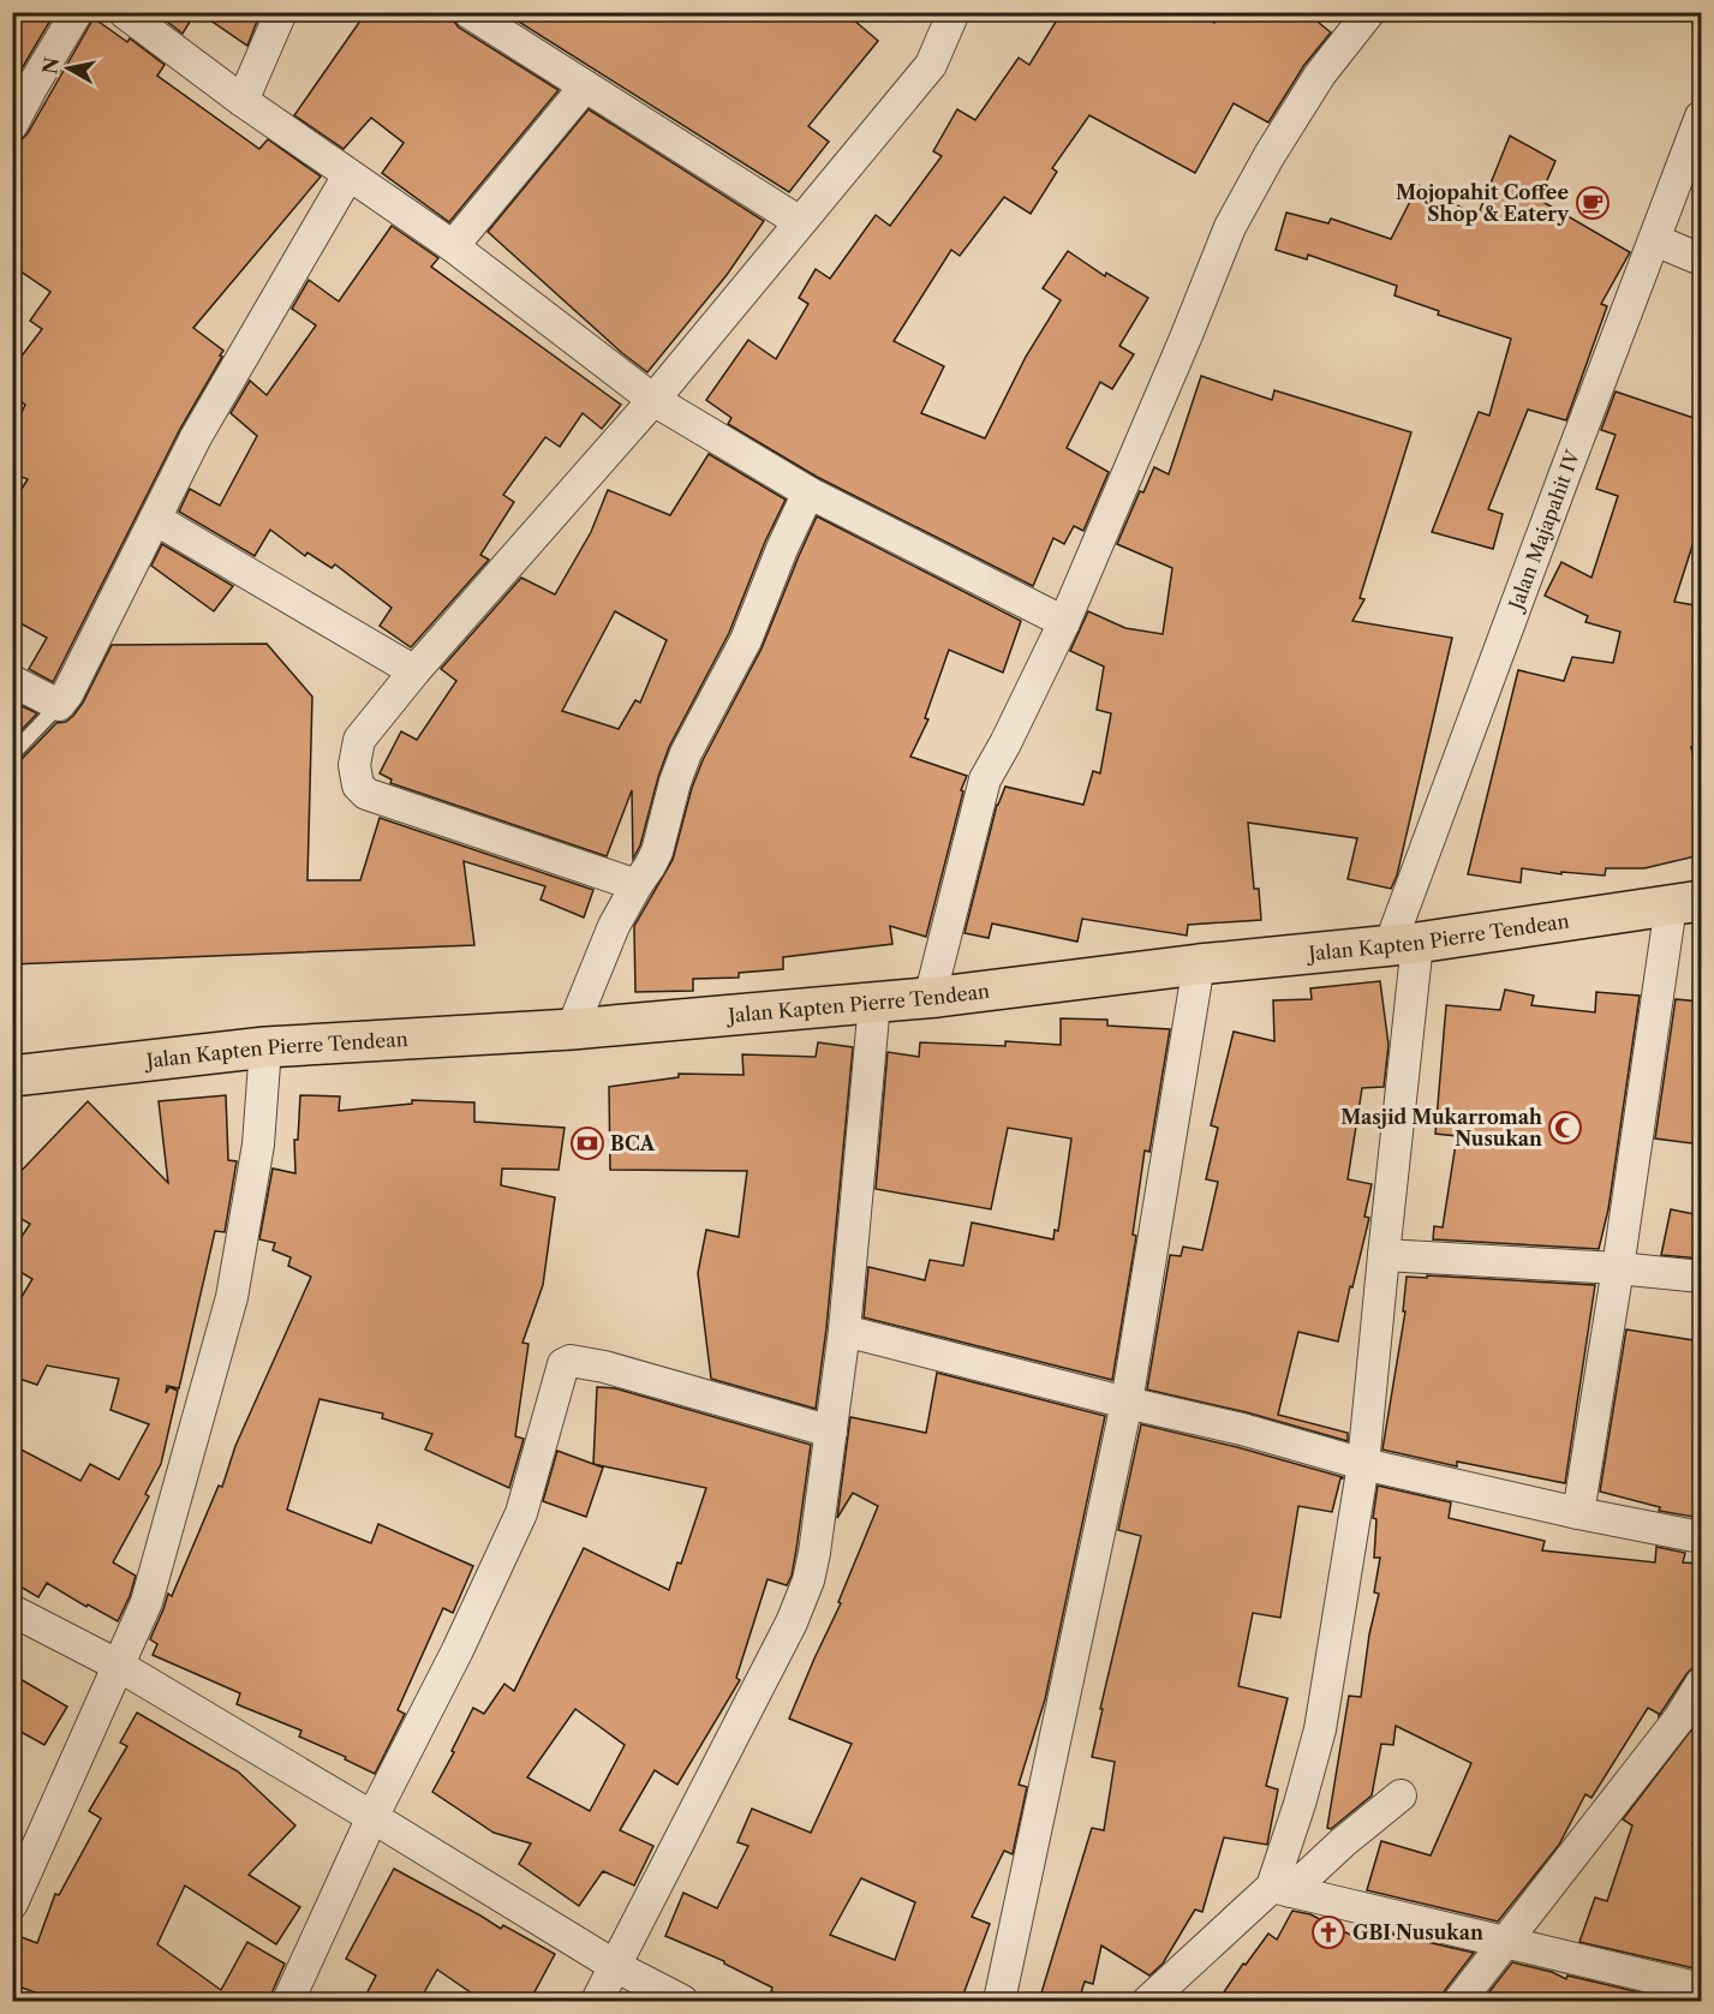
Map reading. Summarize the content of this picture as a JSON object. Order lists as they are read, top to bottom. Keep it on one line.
{"streets":{"highway":["Jalan Kapten Pierre Tendean"],"street":["Jalan Majapahit IV"]},"crossings":[["Jalan Majapahit IV","Jalan Kapten Pierre Tendean"]],"places":{"cafe":["Mojopahit Coffee Shop & Eatery"],"mosque":["Masjid Mukarromah Nusukan"],"bank":["BCA"],"church":["GBI Nusukan"]},"north":"left"}
